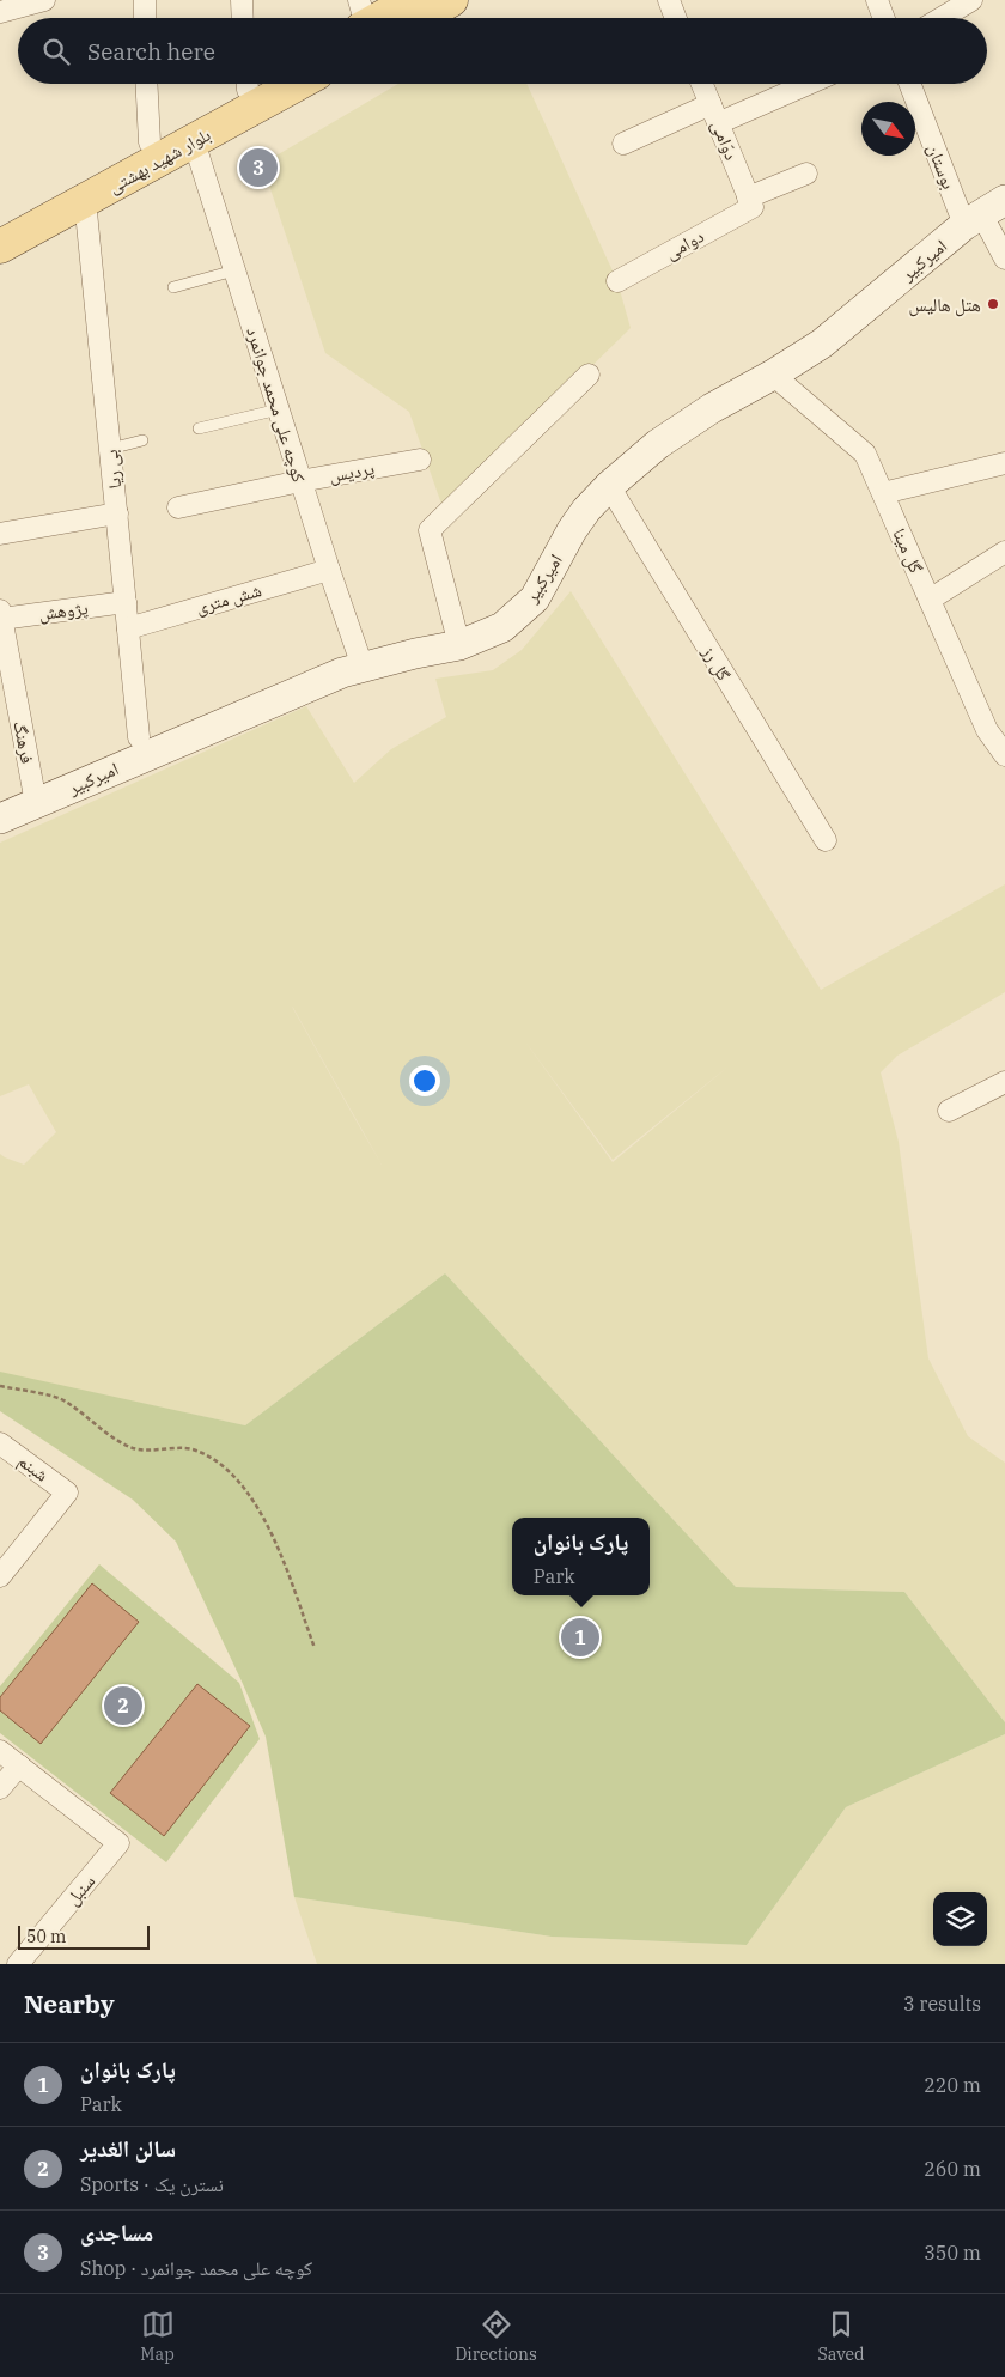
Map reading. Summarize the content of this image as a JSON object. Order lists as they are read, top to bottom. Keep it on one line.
{"streets":{"main road":["بلوار شهید بهشتی"],"street":["دوّامی","بوستان","دوامی","امیرکبیر","کوچه علی محمد جوانمرد","بی ریا","پردیس","گل مینا","شش متری","پژوهش","گل رز","فرهنگ","شبنم","سنبل"]},"crossings":[["دوّامی","دوامی"],["بلوار شهید بهشتی","کوچه علی محمد جوانمرد"],["بلوار شهید بهشتی","بی ریا"],["بوستان","امیرکبیر"],["امیرکبیر","کوچه علی محمد جوانمرد"],["امیرکبیر","گل مینا"],["امیرکبیر","گل رز"],["امیرکبیر","فرهنگ"],["کوچه علی محمد جوانمرد","پردیس"],["کوچه علی محمد جوانمرد","شش متری"],["بی ریا","شش متری"],["بی ریا","پژوهش"],["پژوهش","فرهنگ"]],"places":["هتل هالیس"],"scale_bar":"50 m","north":"bottom right","page":{"search":"Search here","pins":["3","1","2"],"popup":["پارک بانوان","Park"],"scale":"50 m","heading":["Nearby","3 results"],"list":[{"mark":"1","name":"پارک بانوان","note":"Park","value":"220 m"},{"mark":"2","name":"سالن الغدیر","note":"Sports · نسترن یک","value":"260 m"},{"mark":"3","name":"مساجدی","note":"Shop · کوچه علی محمد جوانمرد","value":"350 m"}],"nav":["Map","Directions","Saved"]}}
